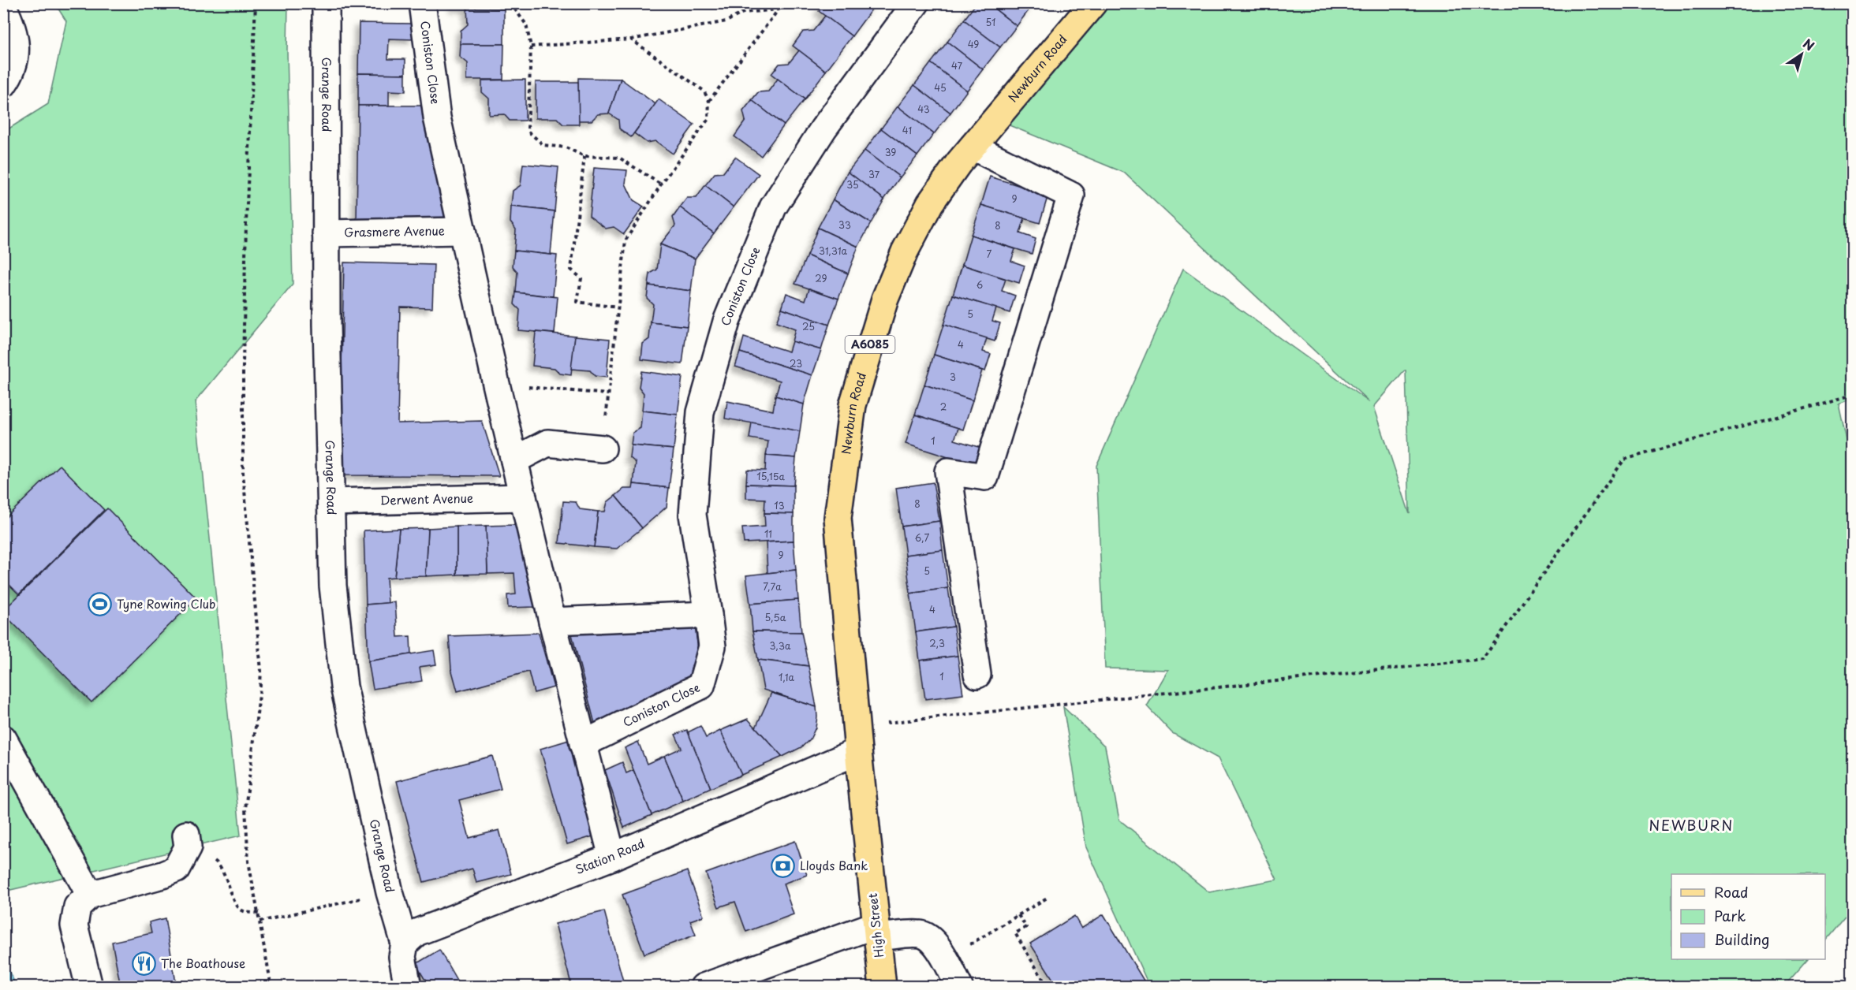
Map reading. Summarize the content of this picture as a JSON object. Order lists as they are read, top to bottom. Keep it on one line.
{"streets":{"main road":["Newburn Road","A6085","High Street"],"street":["Coniston Close","Grange Road","Grasmere Avenue","Derwent Avenue","Station Road"]},"crossings":[["Coniston Close","Grasmere Avenue"],["Coniston Close","Derwent Avenue"],["Coniston Close","Station Road"],["Newburn Road","Station Road"],["Newburn Road","High Street"],["Grange Road","Grasmere Avenue"],["Grange Road","Derwent Avenue"],["Grange Road","Station Road"],["Station Road","High Street"]],"districts":["NEWBURN"],"places":{"sports":["Tyne Rowing Club"],"bank":["Lloyds Bank"],"restaurant":["The Boathouse"]},"house_numbers":["51","49","47","45","43","41","39","37","35","9","33","8","31,31a","7","29","6","5","25","4","23","3","2","1","15,15a","8","13","11","6,7","9","5","7,7a","4","5,5a","2,3","3,3a","1","1,1a"],"legend":["Road","Park","Building"],"north":"top right"}
